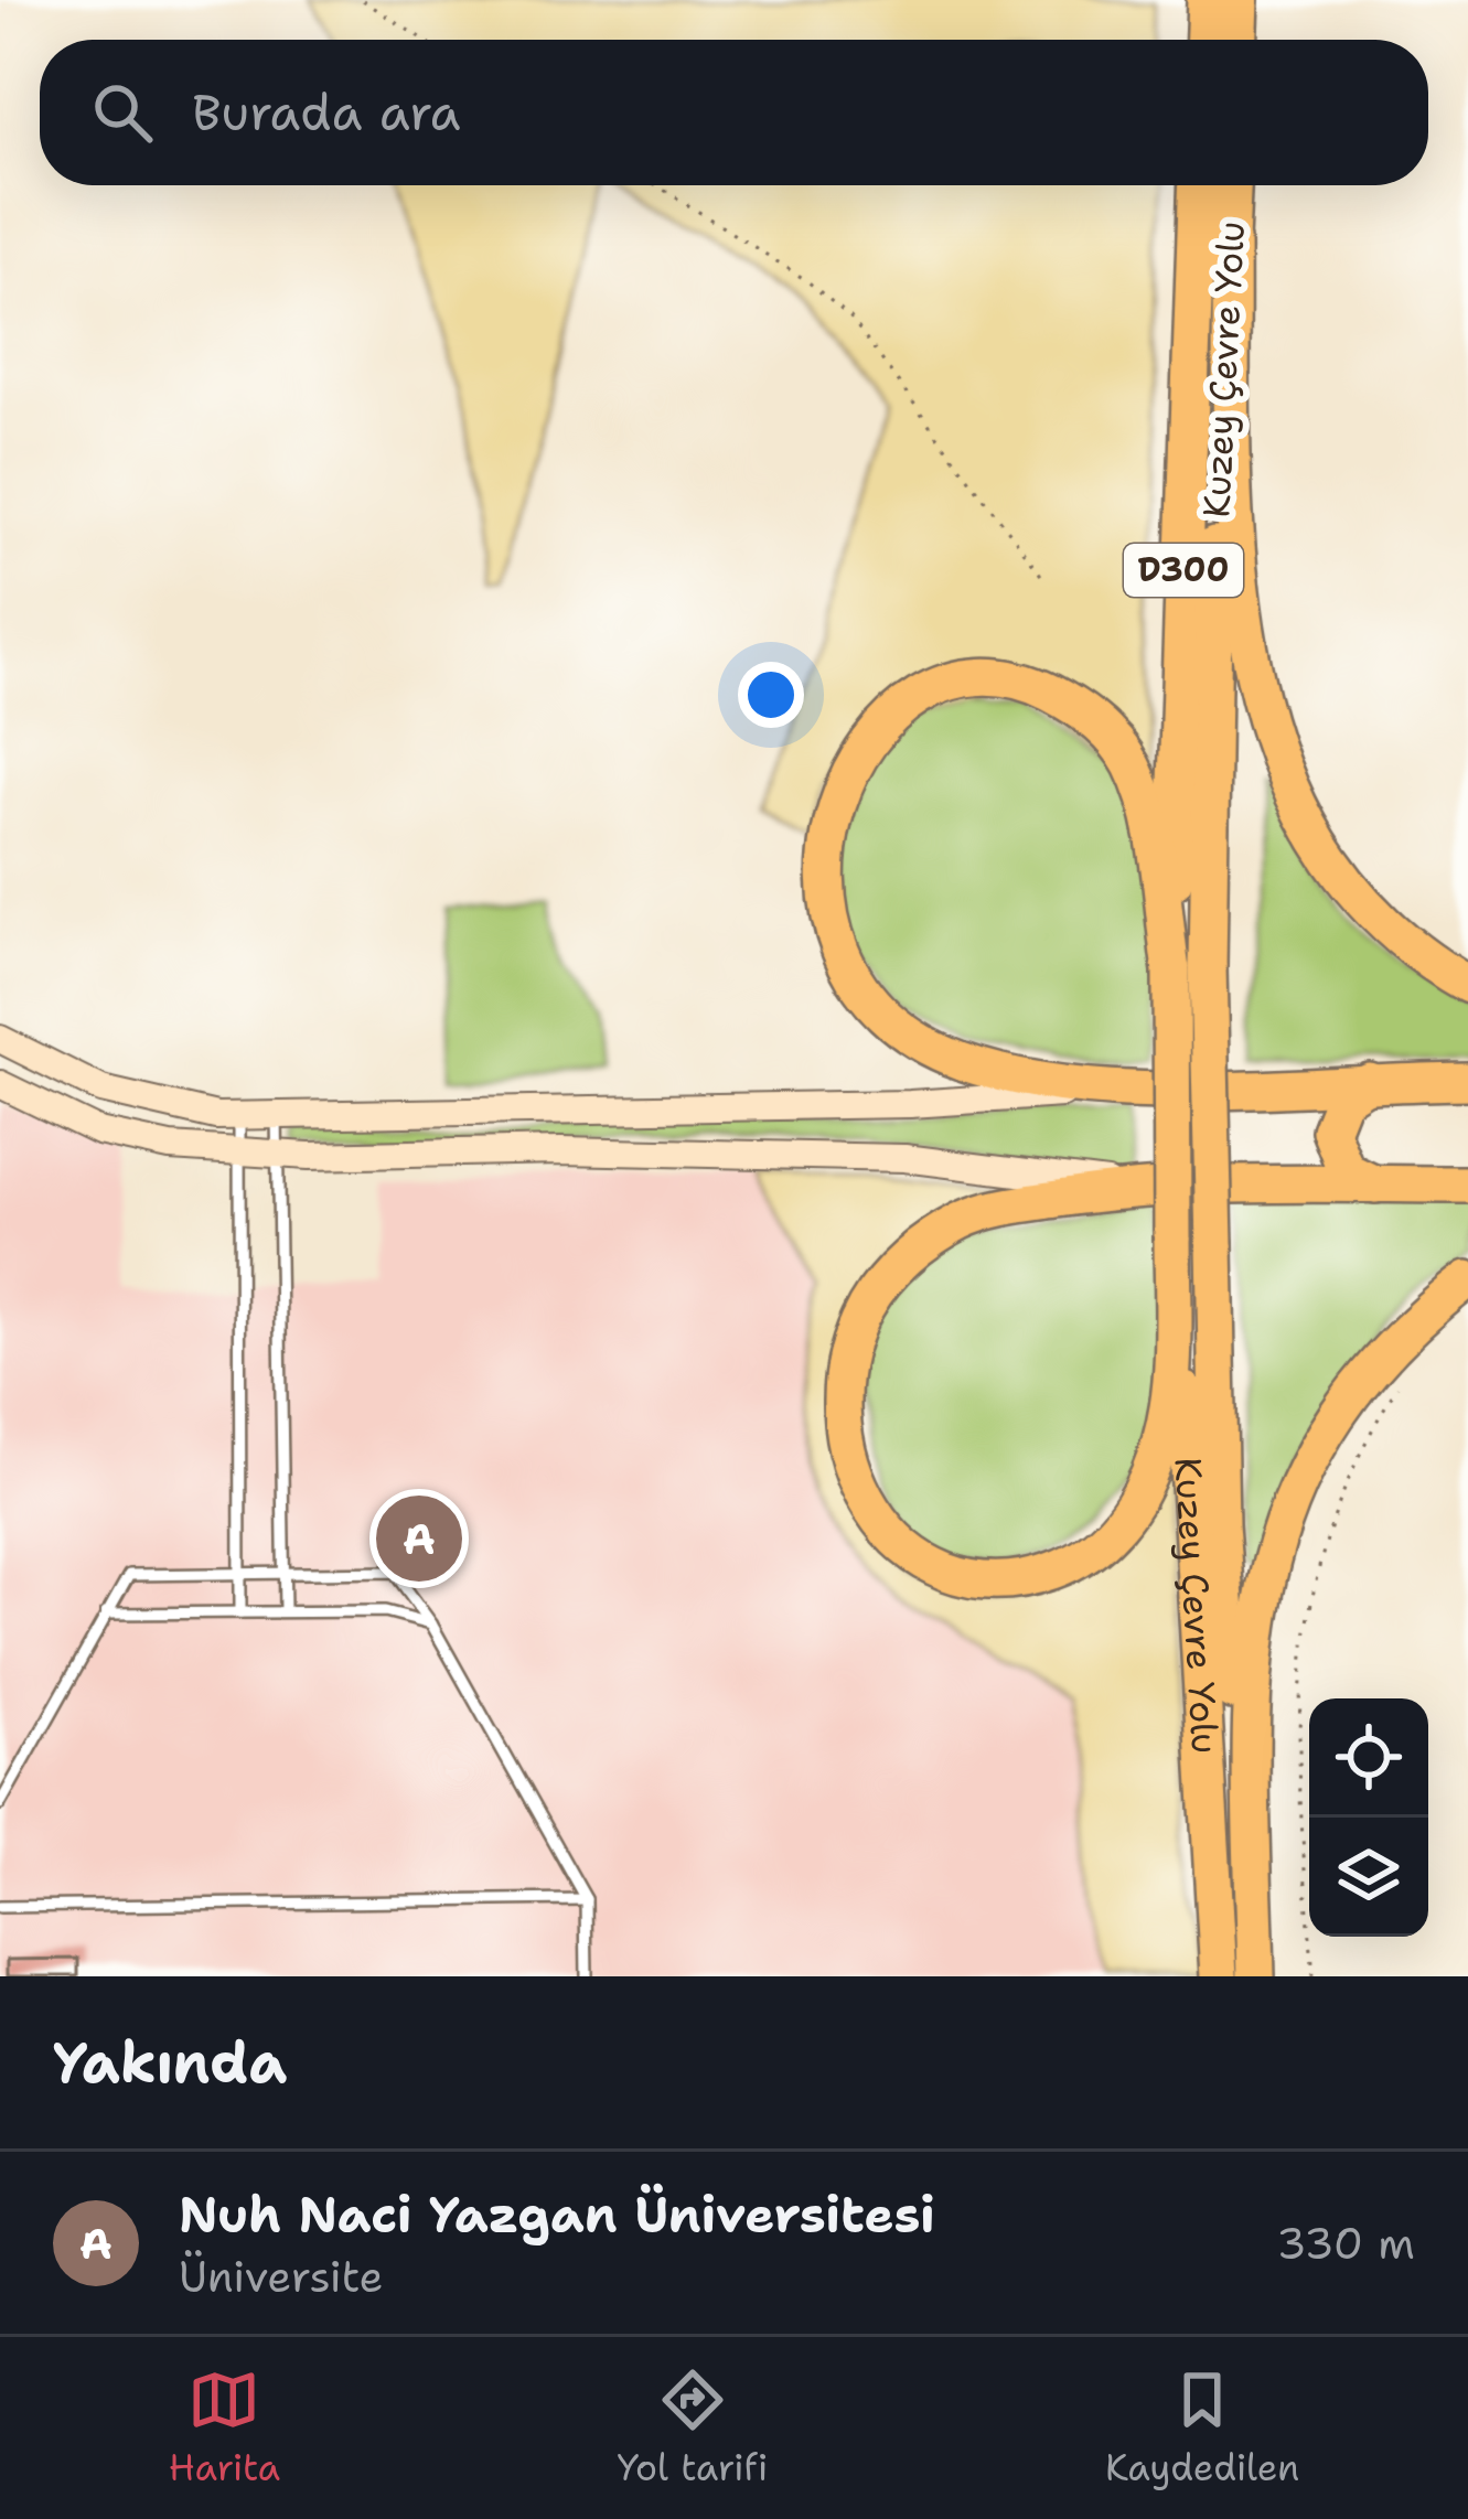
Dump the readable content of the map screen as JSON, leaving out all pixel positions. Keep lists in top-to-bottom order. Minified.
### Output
{"streets":{"highway":["Kuzey Çevre Yolu","D300"]},"crossings":[["Kuzey Çevre Yolu","D300"]],"page":{"search":"Burada ara","pins":"A","heading":"Yakında","list":[{"mark":"A","name":"Nuh Naci Yazgan Üniversitesi","note":"Üniversite","value":"330 m"}],"nav":["Harita","Yol tarifi","Kaydedilen"]}}
